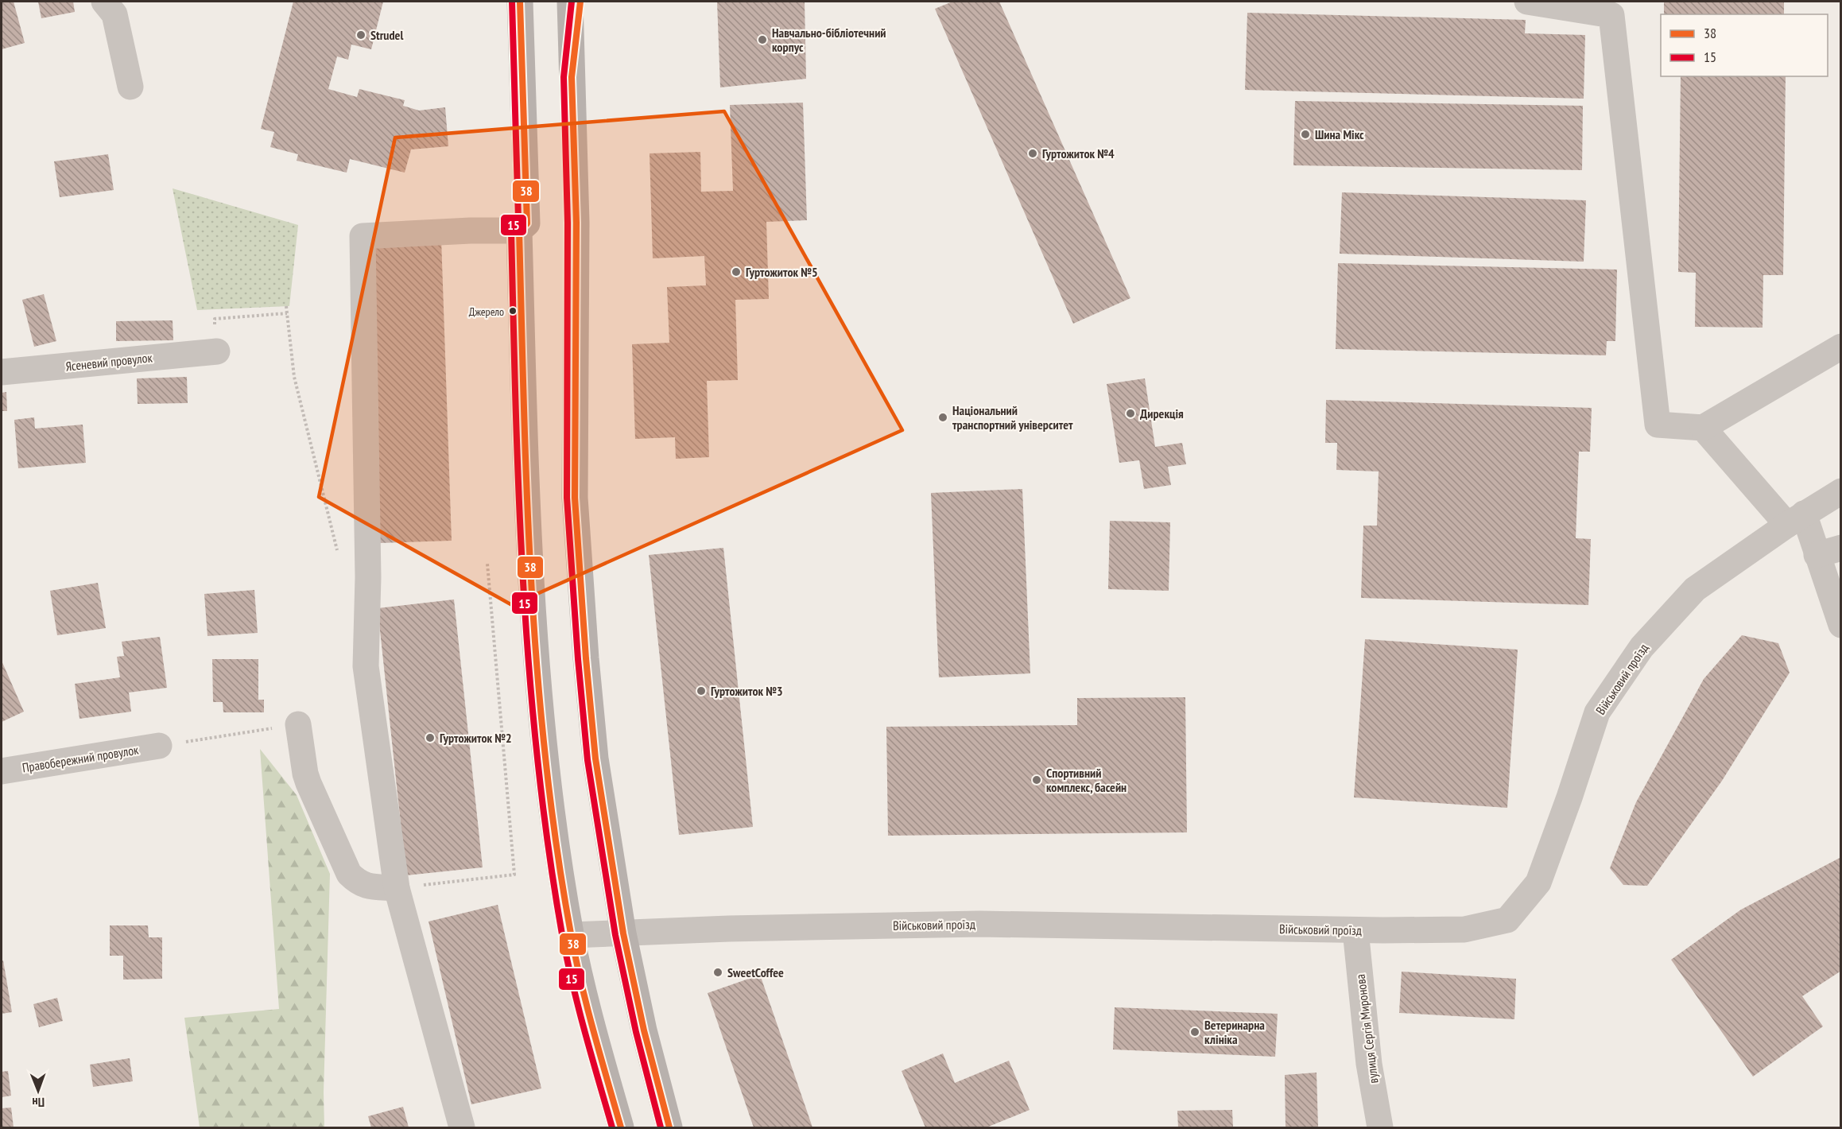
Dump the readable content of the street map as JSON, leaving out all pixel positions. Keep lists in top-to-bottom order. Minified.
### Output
{"streets":{"street":["Ясеневий провулок","Військовий проїзд","Правобережний провулок","вулиця Сергія Миронова"]},"crossings":[["Військовий проїзд","вулиця Сергія Миронова"]],"places":["Strudel","Навчально-бібліотечний корпус","Шина Мікс","Гуртожиток №4","Гуртожиток №5","Джерело","Дирекція","Національний транспортний університет","Гуртожиток №3","Гуртожиток №2","Спортивний комплекс, басейн","SweetCoffee","Ветеринарна клініка"],"lines":["transit line 38","transit line 15"],"legend":["38","15"],"north":"bottom"}
